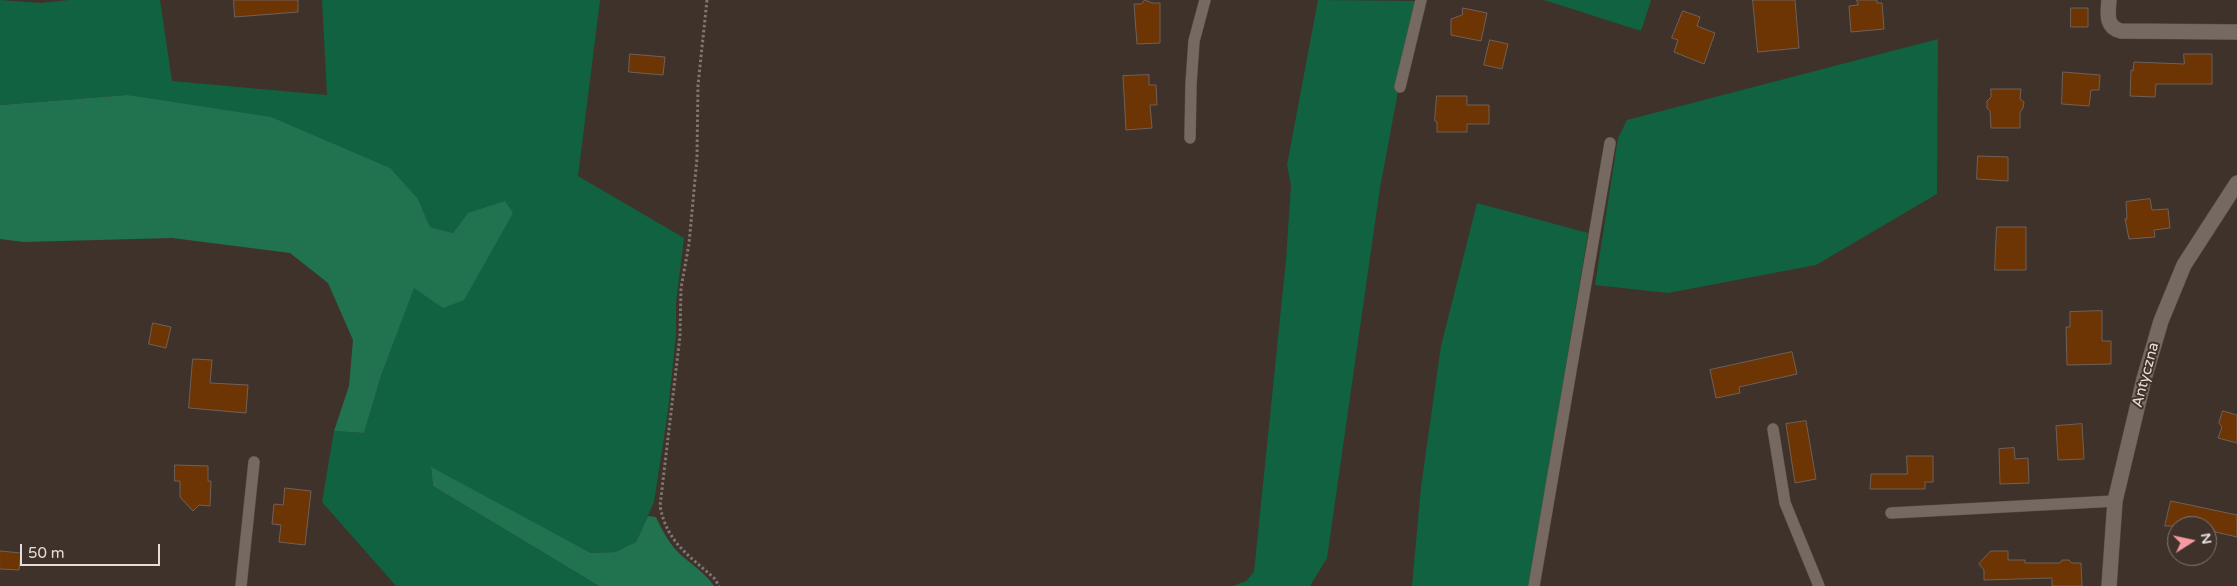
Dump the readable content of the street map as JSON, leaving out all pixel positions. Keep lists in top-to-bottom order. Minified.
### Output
{"streets":{"street":["Antyczna"]},"scale_bar":"50 m","north":"right"}
